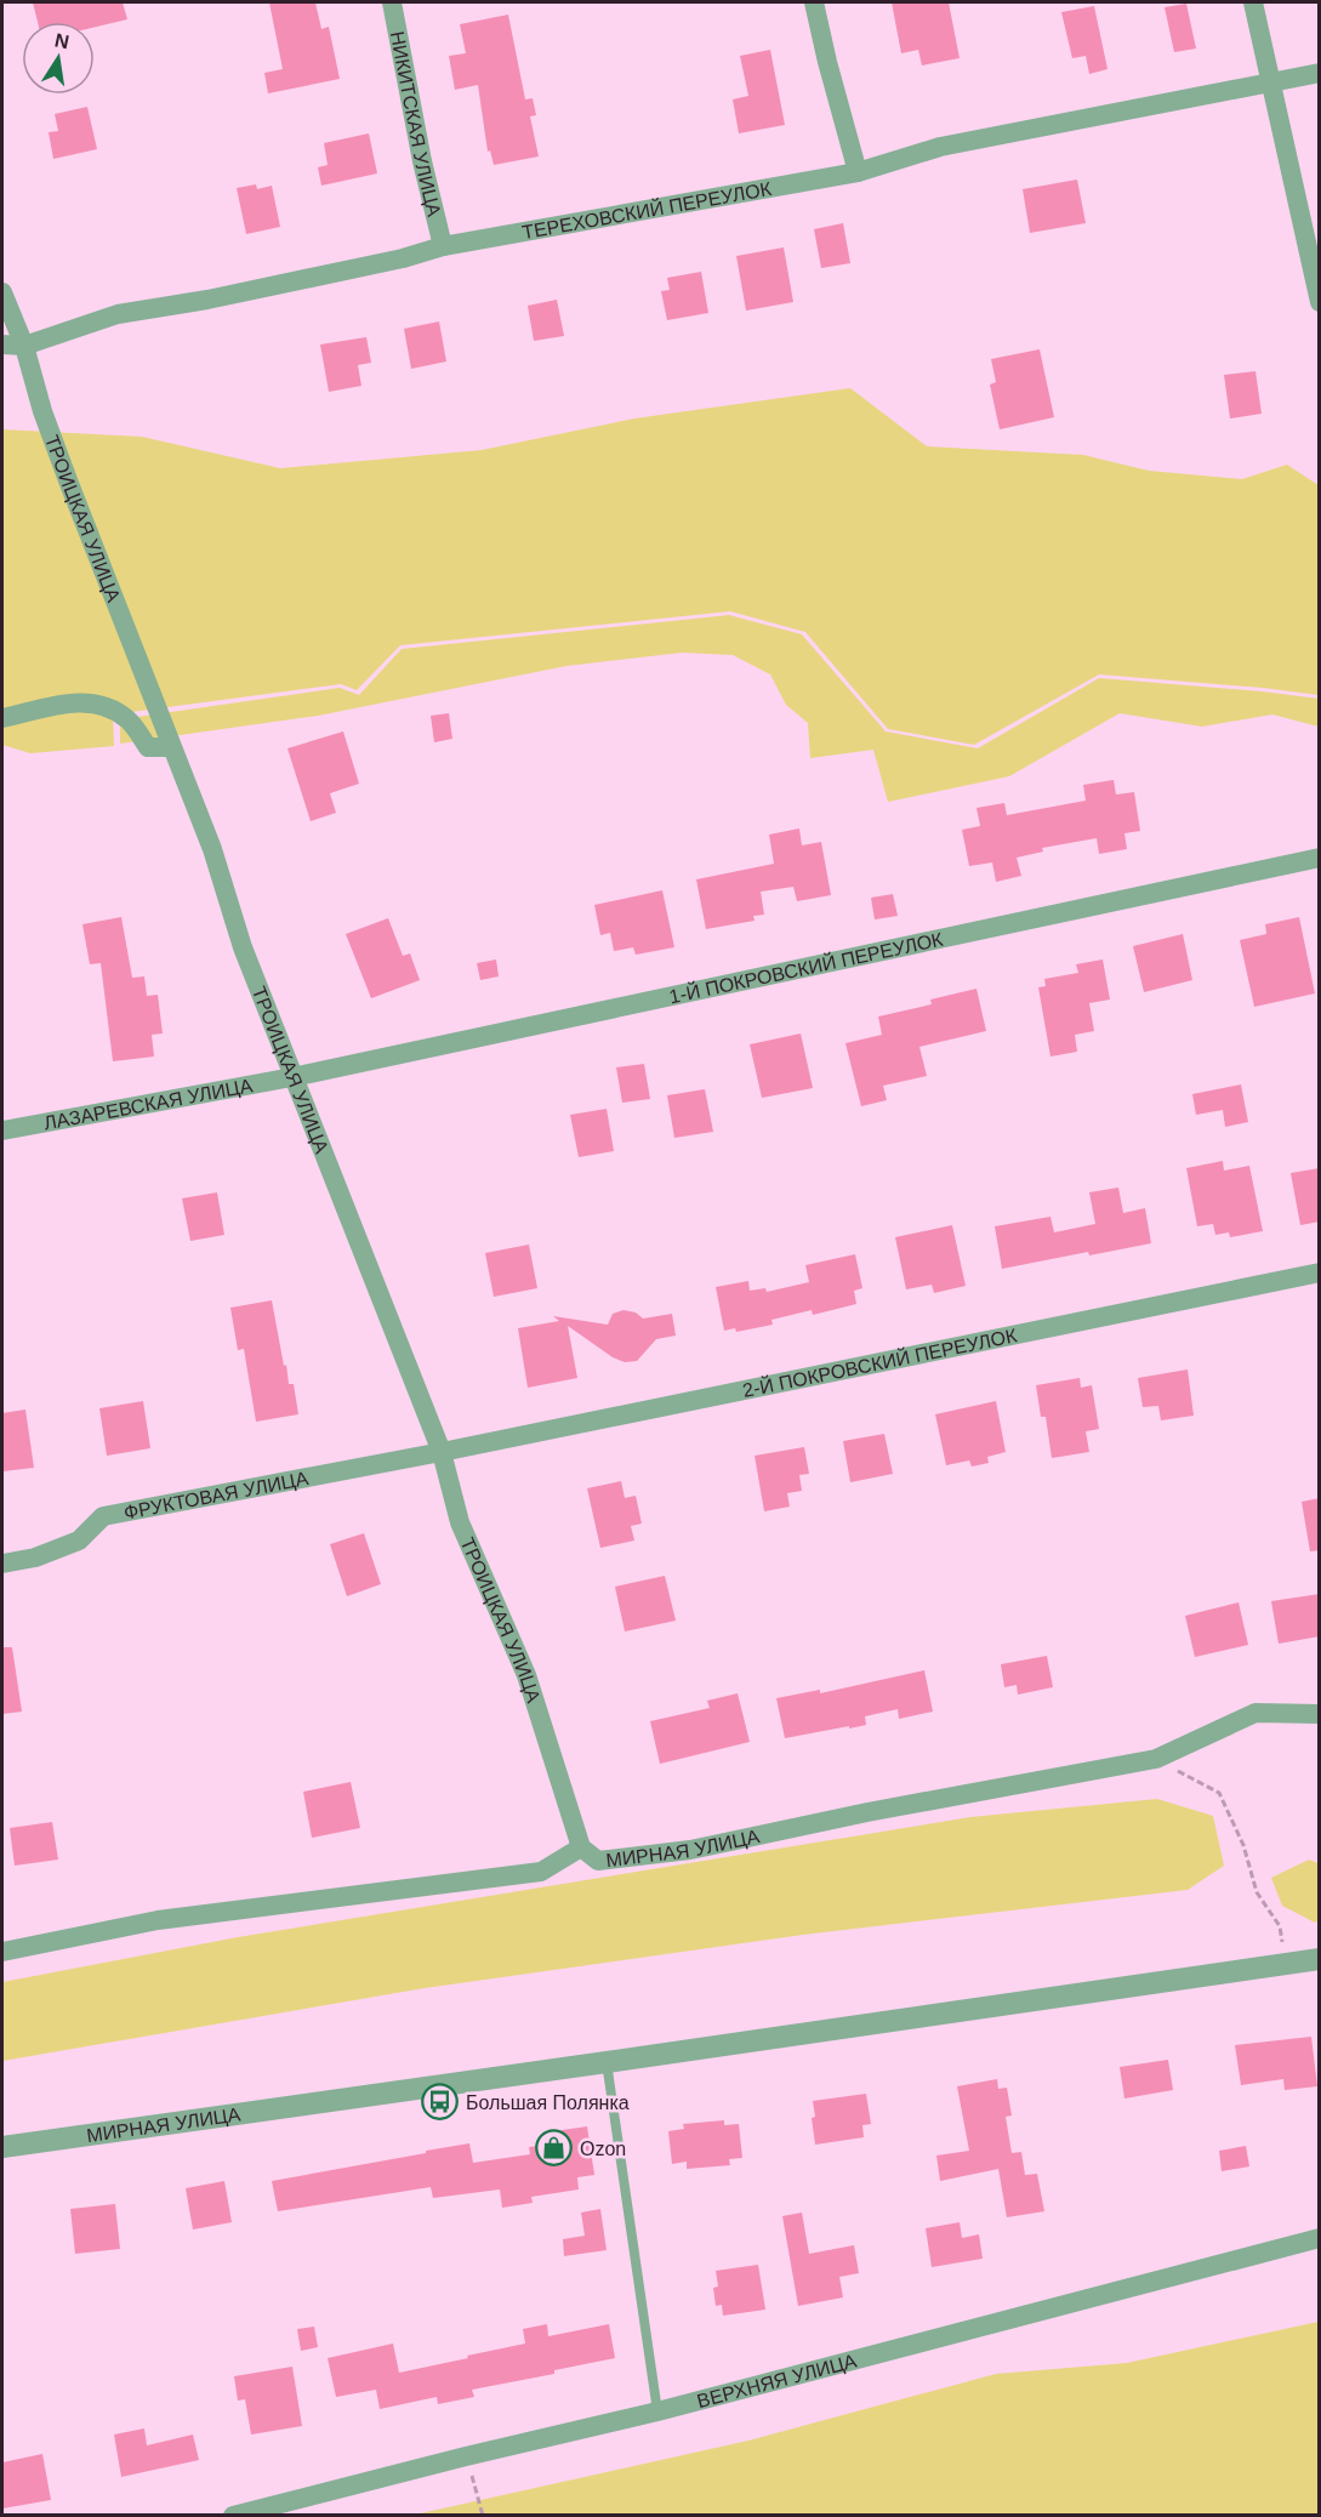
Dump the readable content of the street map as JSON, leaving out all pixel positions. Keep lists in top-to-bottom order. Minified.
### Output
{"streets":{"street":["НИКИТСКАЯ УЛИЦА","ТЕРЕХОВСКИЙ ПЕРЕУЛОК","ТРОИЦКАЯ УЛИЦА","1-Й ПОКРОВСКИЙ ПЕРЕУЛОК","ЛАЗАРЕВСКАЯ УЛИЦА","2-Й ПОКРОВСКИЙ ПЕРЕУЛОК","ФРУКТОВАЯ УЛИЦА","МИРНАЯ УЛИЦА","ВЕРХНЯЯ УЛИЦА"]},"crossings":[["НИКИТСКАЯ УЛИЦА","ТЕРЕХОВСКИЙ ПЕРЕУЛОК"],["ТЕРЕХОВСКИЙ ПЕРЕУЛОК","ТРОИЦКАЯ УЛИЦА"],["ТРОИЦКАЯ УЛИЦА","1-Й ПОКРОВСКИЙ ПЕРЕУЛОК"],["ТРОИЦКАЯ УЛИЦА","ЛАЗАРЕВСКАЯ УЛИЦА"],["ТРОИЦКАЯ УЛИЦА","2-Й ПОКРОВСКИЙ ПЕРЕУЛОК"],["ТРОИЦКАЯ УЛИЦА","ФРУКТОВАЯ УЛИЦА"],["ТРОИЦКАЯ УЛИЦА","МИРНАЯ УЛИЦА"],["1-Й ПОКРОВСКИЙ ПЕРЕУЛОК","ЛАЗАРЕВСКАЯ УЛИЦА"],["2-Й ПОКРОВСКИЙ ПЕРЕУЛОК","ФРУКТОВАЯ УЛИЦА"]],"places":{"bus stop":["Большая Полянка"],"shop":["Ozon"]},"north":"top"}
